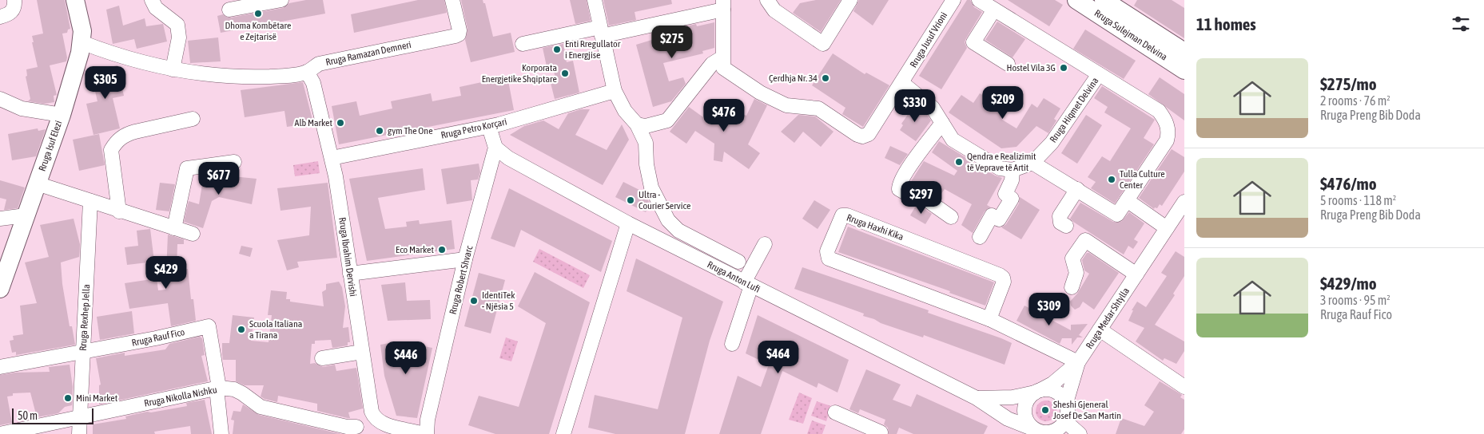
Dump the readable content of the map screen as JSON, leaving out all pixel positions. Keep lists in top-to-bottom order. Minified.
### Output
{"streets":{"main road":["Rruga Sulejman Delvina","Rruga Isuf Elezi"],"street":["Rruga Jusuf Vrioni","Rruga Ramazan Demneri","Rruga Hiqmet Delvina","Rruga Petro Korçari","Rruga Haxhi Kika","Rruga Ibrahim Dervishi","Rruga Anton Lufi","Rruga Robert Shvarc","Rruga Rexhep Jella","Rruga Medar Shtylla","Rruga Rauf Fico","Rruga Nikolla Nishku"]},"crossings":[["Rruga Ramazan Demneri","Rruga Isuf Elezi"],["Rruga Ramazan Demneri","Rruga Ibrahim Dervishi"],["Rruga Petro Korçari","Rruga Ibrahim Dervishi"],["Rruga Haxhi Kika","Rruga Medar Shtylla"],["Rruga Anton Lufi","Rruga Robert Shvarc"],["Rruga Anton Lufi","Rruga Medar Shtylla"],["Rruga Rexhep Jella","Rruga Rauf Fico"],["Rruga Rexhep Jella","Rruga Nikolla Nishku"],["Rruga Rauf Fico","Rruga Nikolla Nishku"]],"places":["Dhoma Kombëtare e Zejtarisë","Enti Rregullator i Energjise","Hostel Vila 3G","Korporata Energjetike Shqiptare","Çerdhja Nr. 34","Alb Market","gym The One","Qendra e Realizimit të Veprave të Artit","Tulla Culture Center","Ultra - Courier Service","Eco Market","IdentiTek - Njësia 5","Scuola Italiana a Tirana","Mini Market","Sheshi Gjeneral Josef De San Martin"],"scale_bar":"50 m","page":{"heading":"11 homes","price":["$275","$305","$209","$330","$476","$677","$297","$429","$309","$464","$446"],"list":[{"name":"$275/mo","note":"2 rooms · 76 m² · Rruga Preng Bib Doda"},{"name":"$476/mo","note":"5 rooms · 118 m² · Rruga Preng Bib Doda"},{"name":"$429/mo","note":"3 rooms · 95 m² · Rruga Rauf Fico"}],"scale":"50 m"}}
